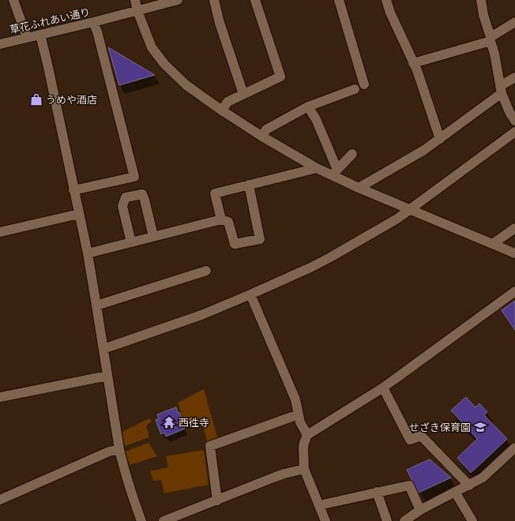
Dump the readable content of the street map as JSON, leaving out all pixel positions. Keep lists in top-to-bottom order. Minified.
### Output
{"streets":{"street":["草花ふれあい通り"]},"places":{"shop":["うめや酒店"],"temple":["西徃寺"],"school or university":["せざき保育園"]}}
